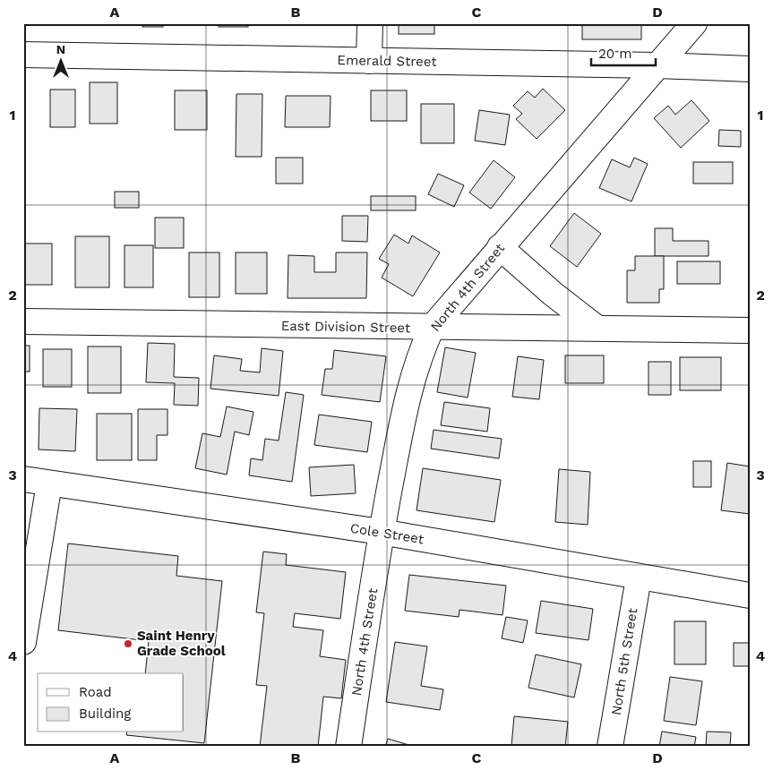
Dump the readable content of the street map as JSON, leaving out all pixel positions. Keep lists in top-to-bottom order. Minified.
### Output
{"streets":{"street":["Emerald Street","North 4th Street","East Division Street","Cole Street","North 5th Street"]},"crossings":[["Emerald Street","North 4th Street"],["North 4th Street","East Division Street"],["North 4th Street","Cole Street"],["Cole Street","North 5th Street"]],"places":["Saint Henry Grade School"],"legend":["Road","Building"],"scale_bar":"20 m","north":"top","grid":{"columns":["A","B","C","D"],"rows":["1","2","3","4"]}}
